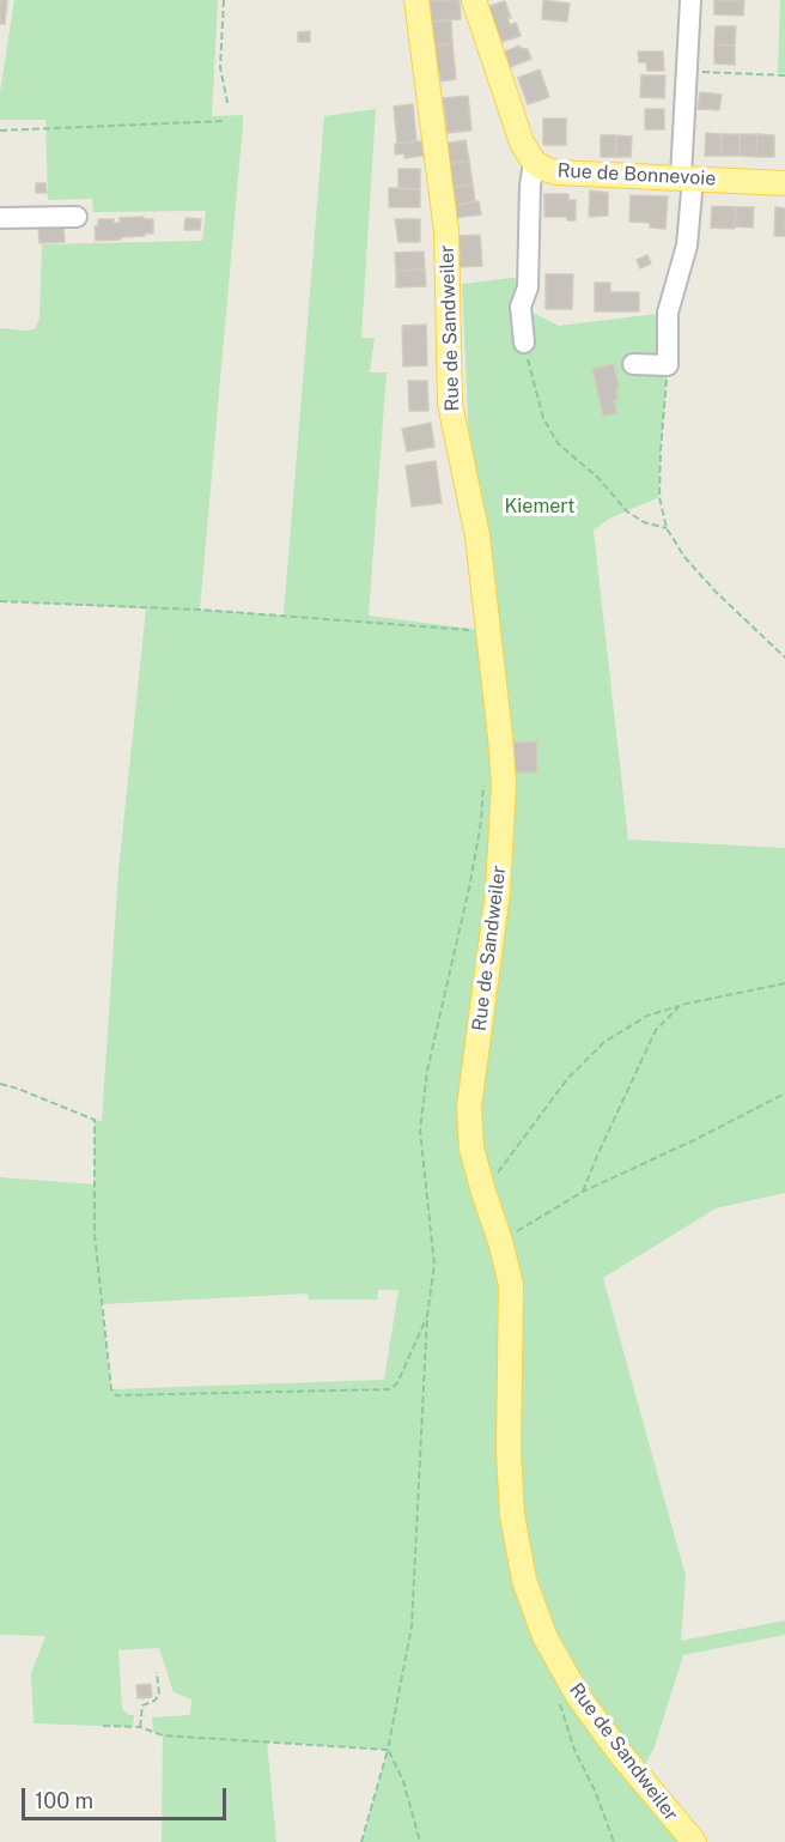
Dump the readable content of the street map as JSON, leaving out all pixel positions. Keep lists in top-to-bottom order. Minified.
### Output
{"streets":{"main road":["Rue de Bonnevoie","Rue de Sandweiler"]},"parks":["Kiemert"],"scale_bar":"100 m"}
